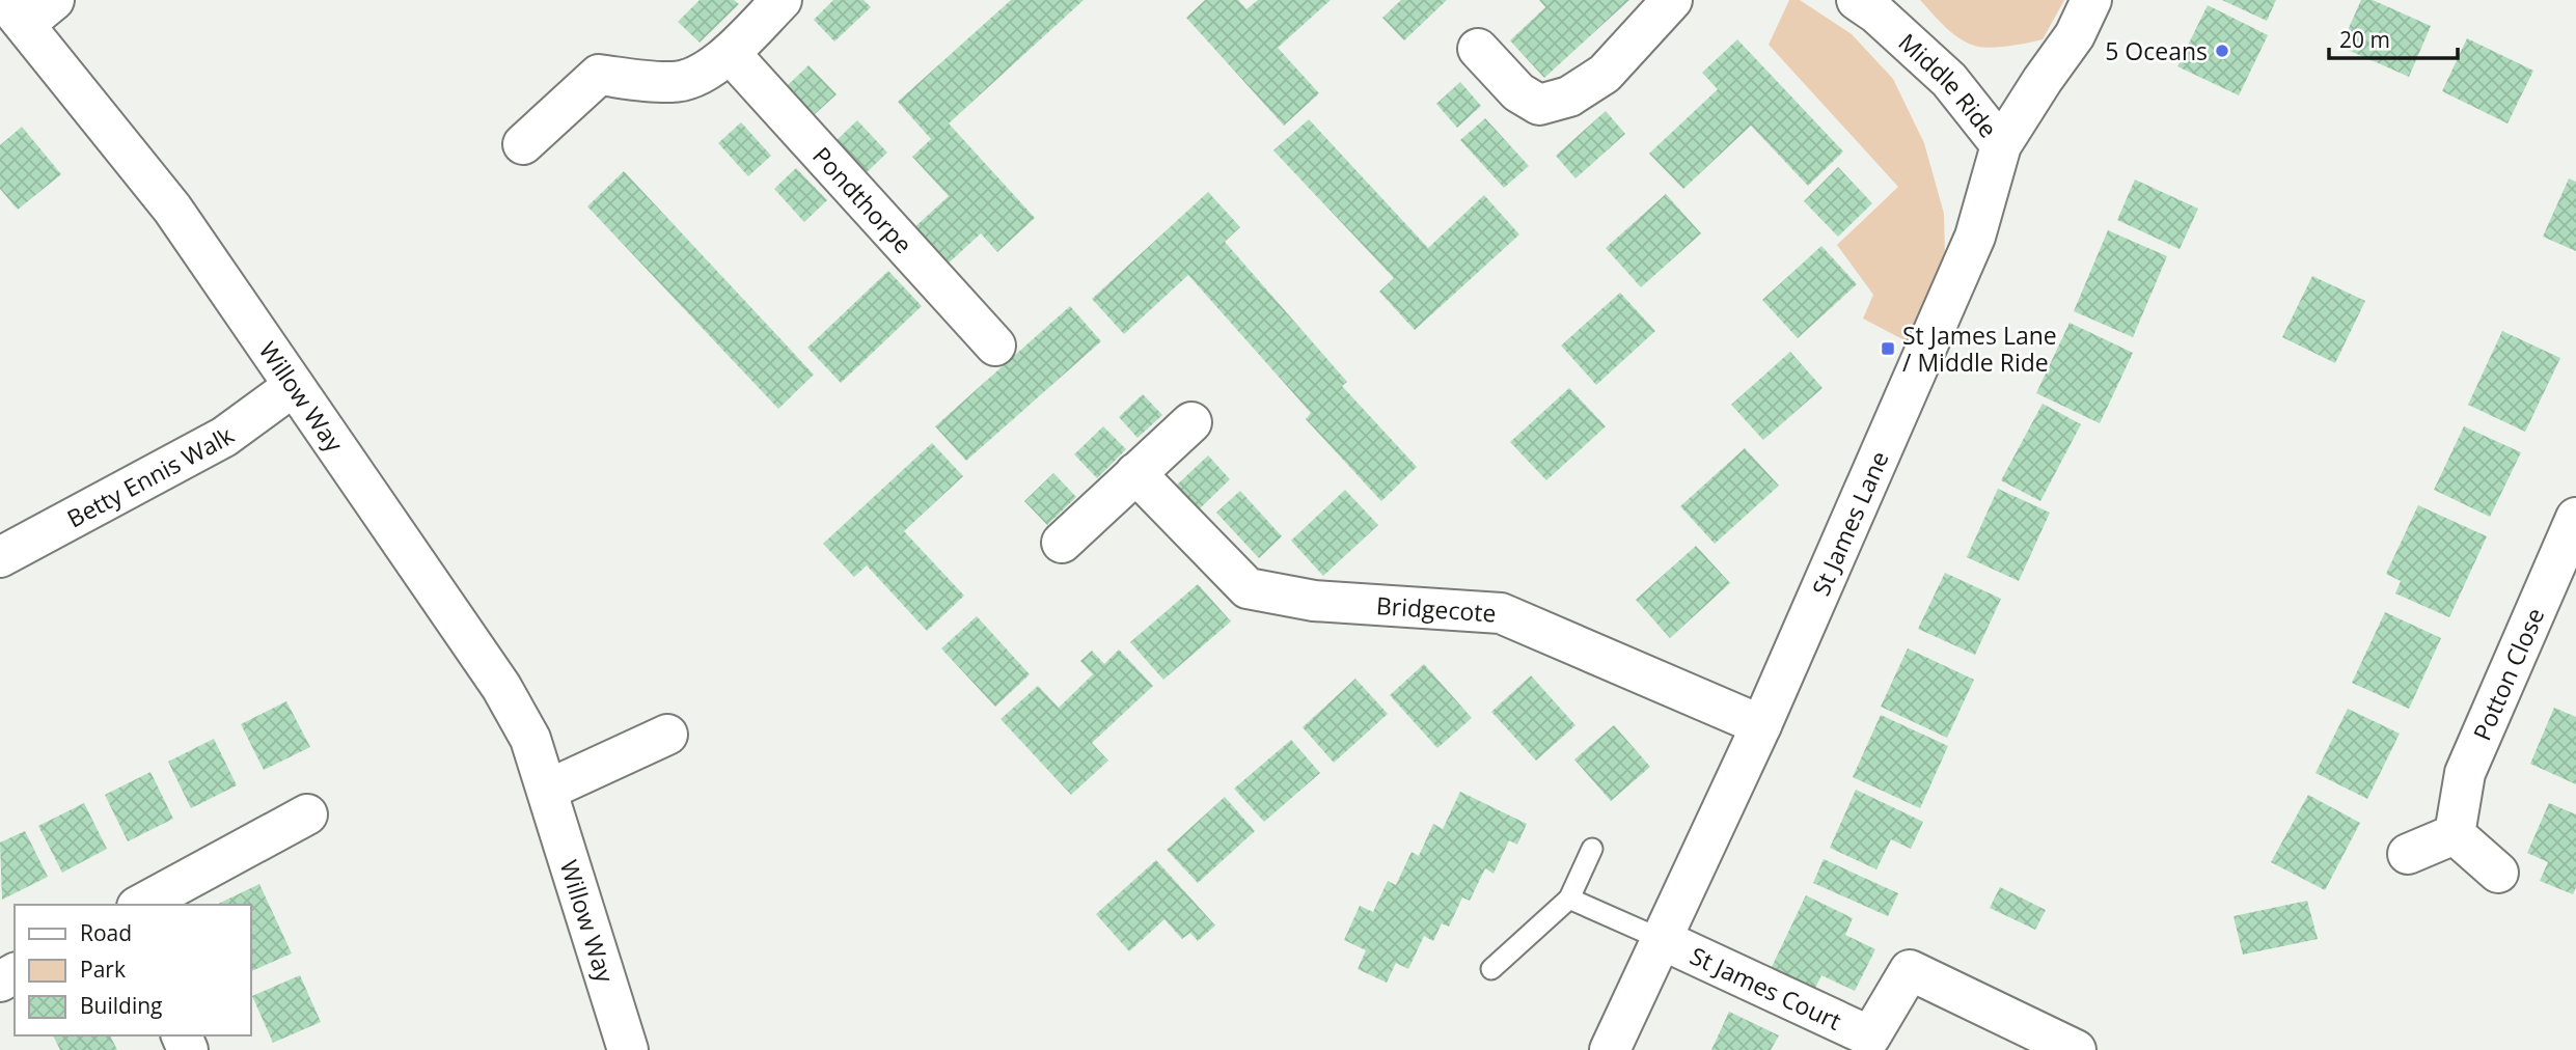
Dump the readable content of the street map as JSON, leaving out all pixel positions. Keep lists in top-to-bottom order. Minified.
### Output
{"streets":{"street":["Middle Ride","Pondthorpe","Willow Way","Betty Ennis Walk","St James Lane","Bridgecote","Potton Close","St James Court"]},"crossings":[["Middle Ride","St James Lane"],["Willow Way","Betty Ennis Walk"],["St James Lane","Bridgecote"],["St James Lane","St James Court"]],"places":{"other":["5 Oceans"],"transit":["St James Lane / Middle Ride"]},"legend":["Road","Park","Building"],"scale_bar":"20 m"}
